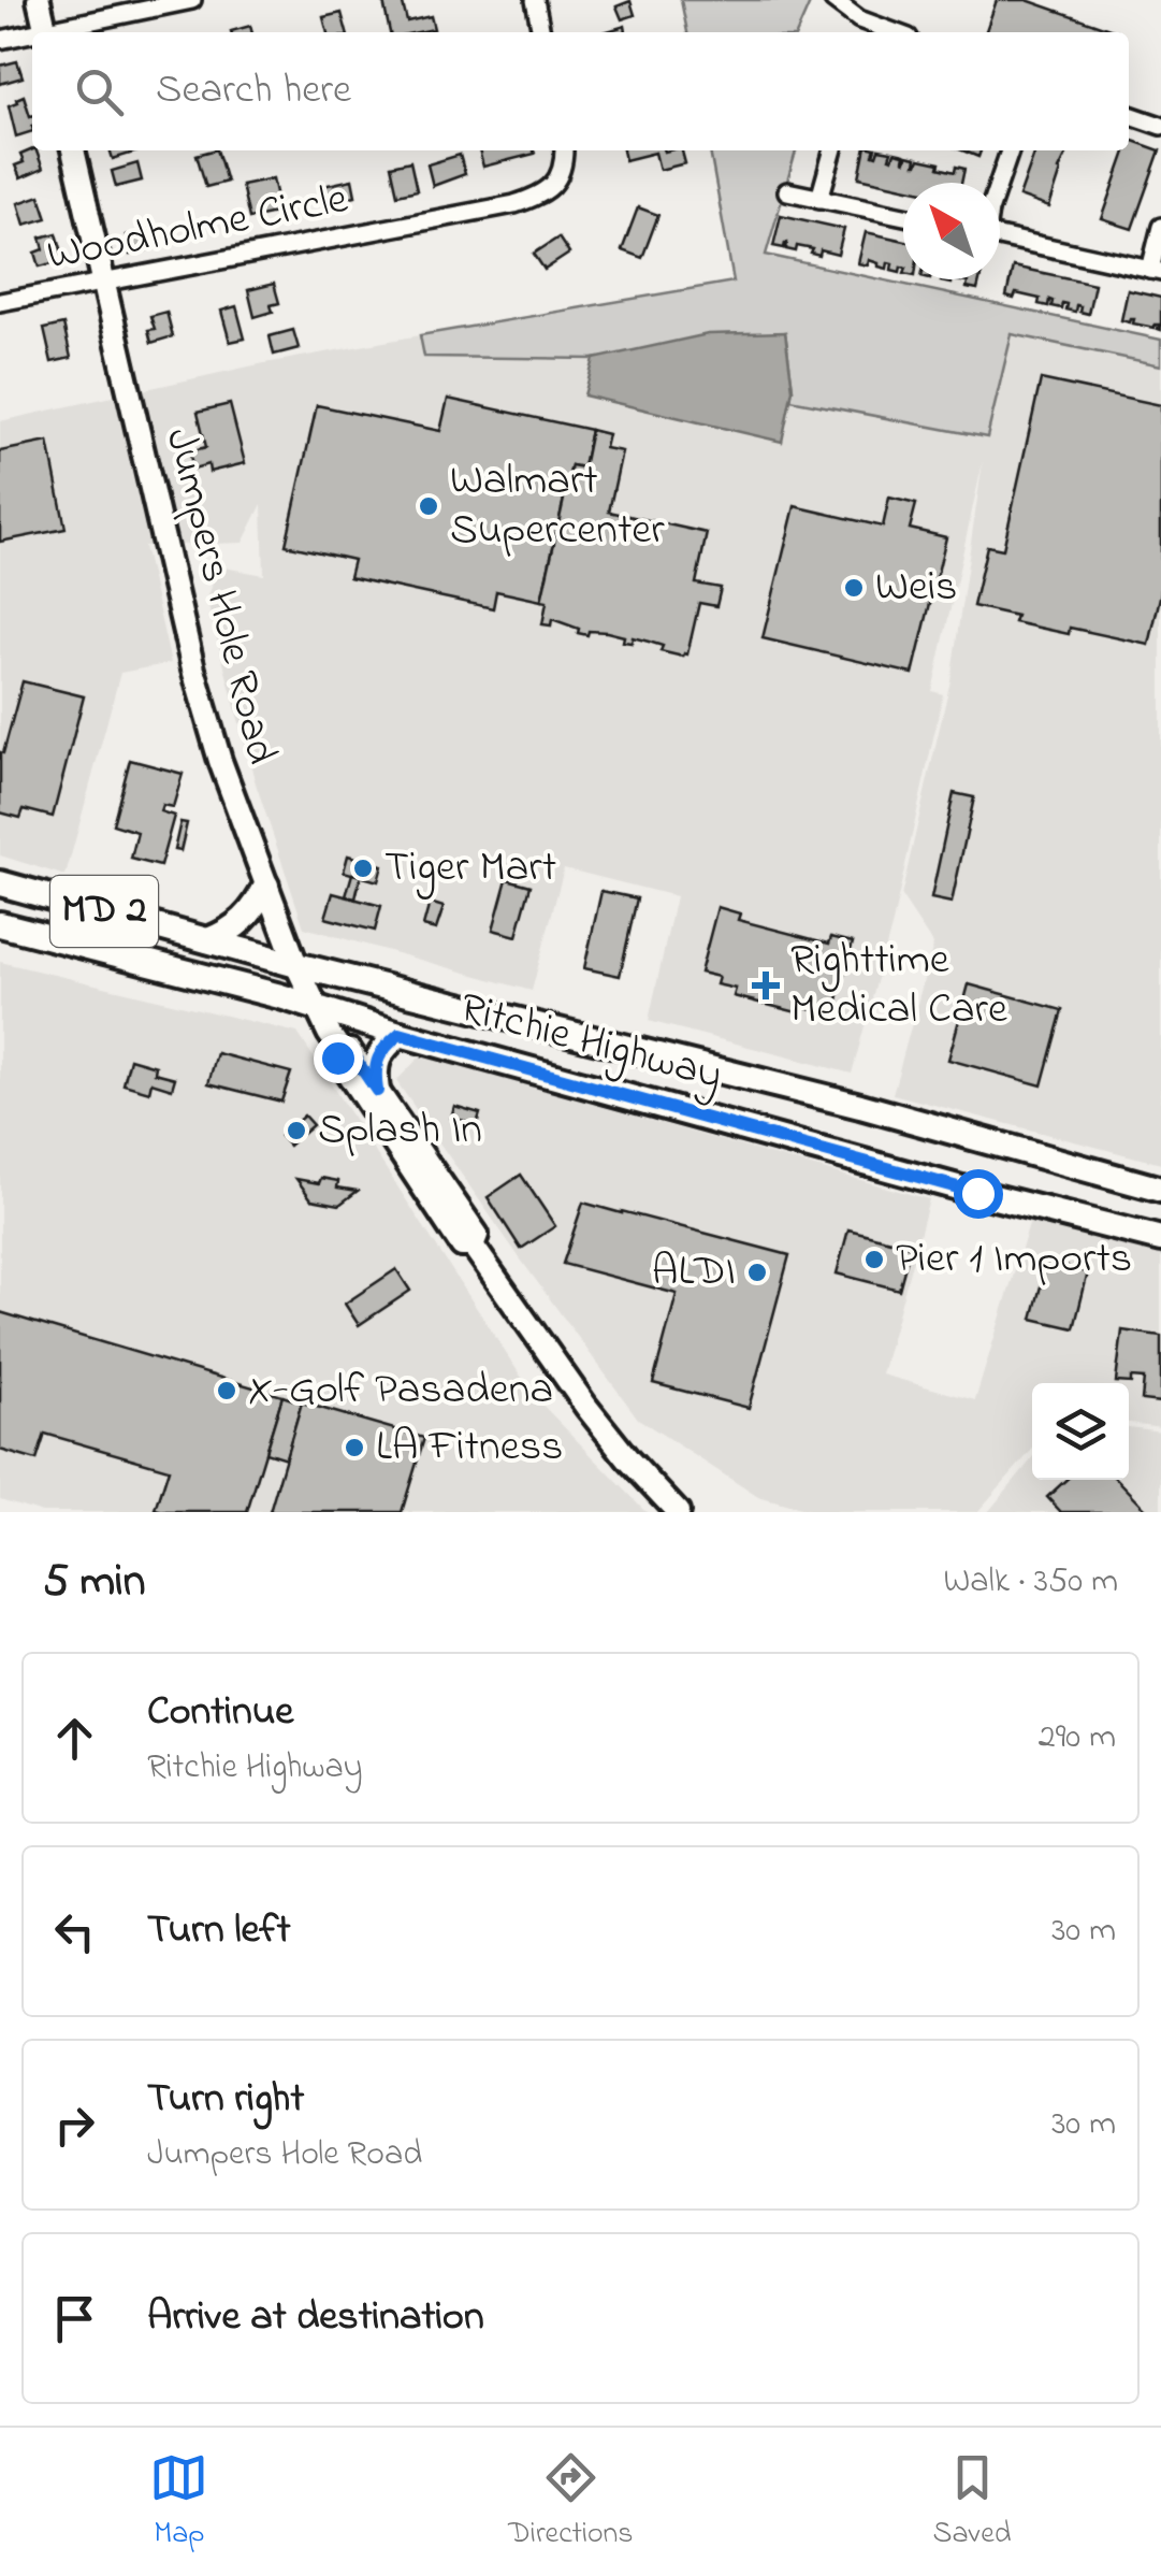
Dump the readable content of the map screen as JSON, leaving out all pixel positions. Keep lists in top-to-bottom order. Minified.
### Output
{"streets":{"main road":["Jumpers Hole Road","MD 2","Ritchie Highway"],"street":["Woodholme Circle"]},"crossings":[["Woodholme Circle","Jumpers Hole Road"],["Jumpers Hole Road","Ritchie Highway"]],"places":{"other":["Walmart Supercenter","Weis","Tiger Mart","Splash In","Pier 1 Imports","ALDI","X-Golf Pasadena","LA Fitness"],"health":["Righttime Medical Care"]},"north":"top left","page":{"search":"Search here","heading":["5 min","Walk · 350 m"],"list":[["Continue","Ritchie Highway","290 m"],["Turn left","30 m"],["Turn right","Jumpers Hole Road","30 m"],"Arrive at destination"],"nav":["Map","Directions","Saved"]}}
